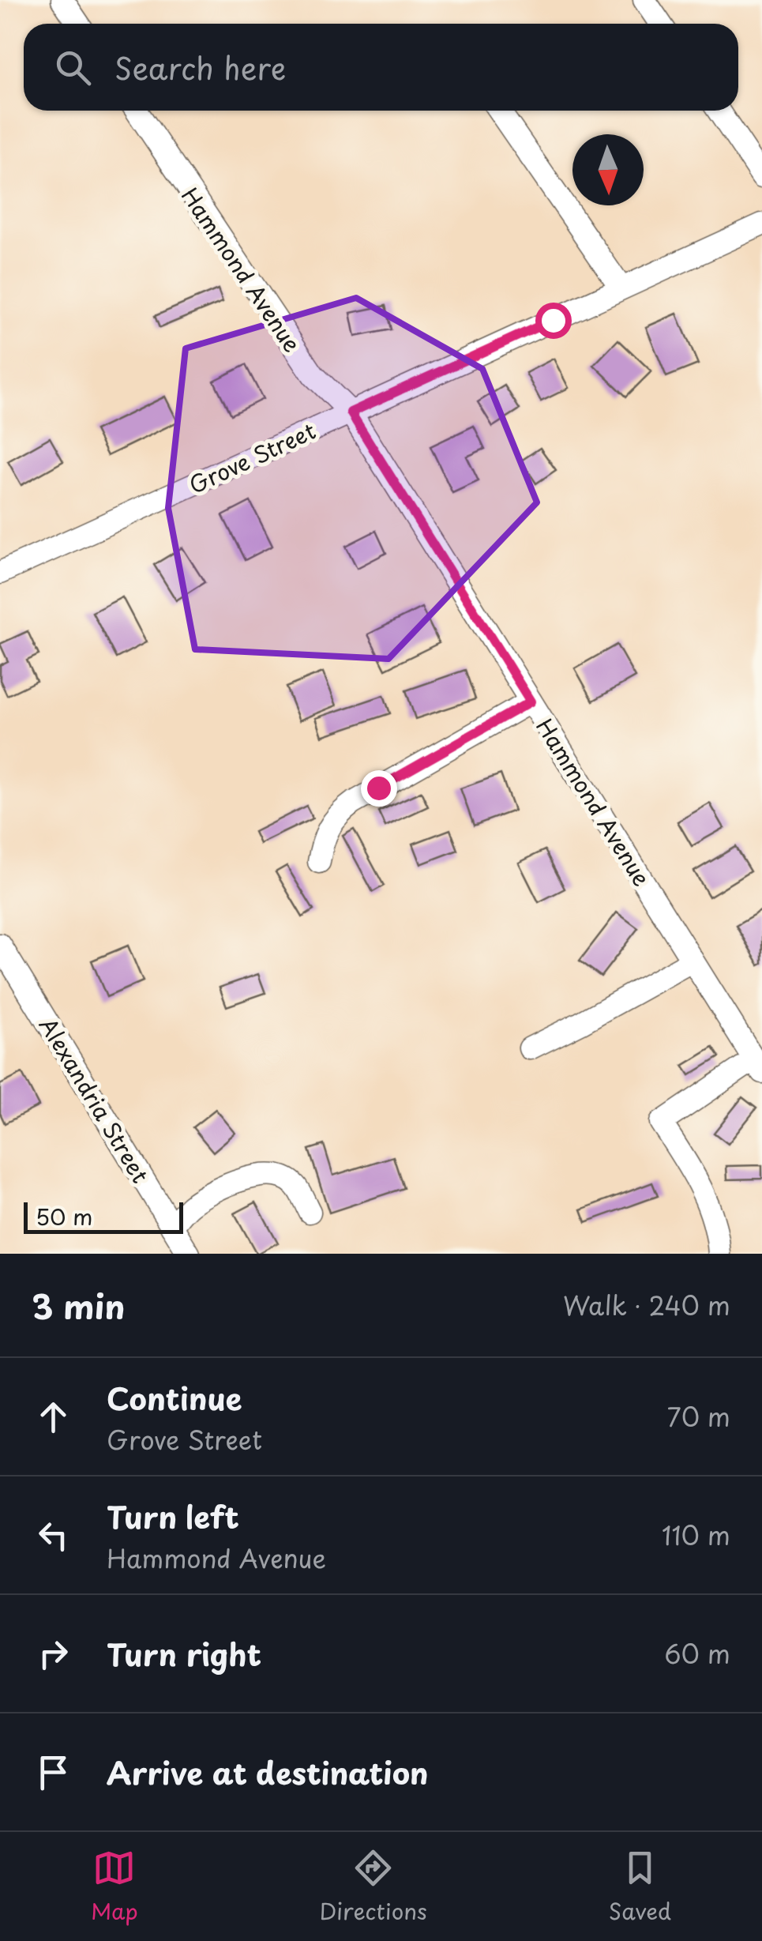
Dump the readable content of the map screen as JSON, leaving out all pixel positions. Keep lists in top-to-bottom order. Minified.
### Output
{"streets":{"street":["Hammond Avenue","Grove Street","Alexandria Street"]},"crossings":[["Hammond Avenue","Grove Street"]],"scale_bar":"50 m","north":"bottom","page":{"search":"Search here","scale":"50 m","heading":["3 min","Walk · 240 m"],"list":[["Continue","Grove Street","70 m"],["Turn left","Hammond Avenue","110 m"],["Turn right","60 m"],"Arrive at destination"],"nav":["Map","Directions","Saved"]}}
